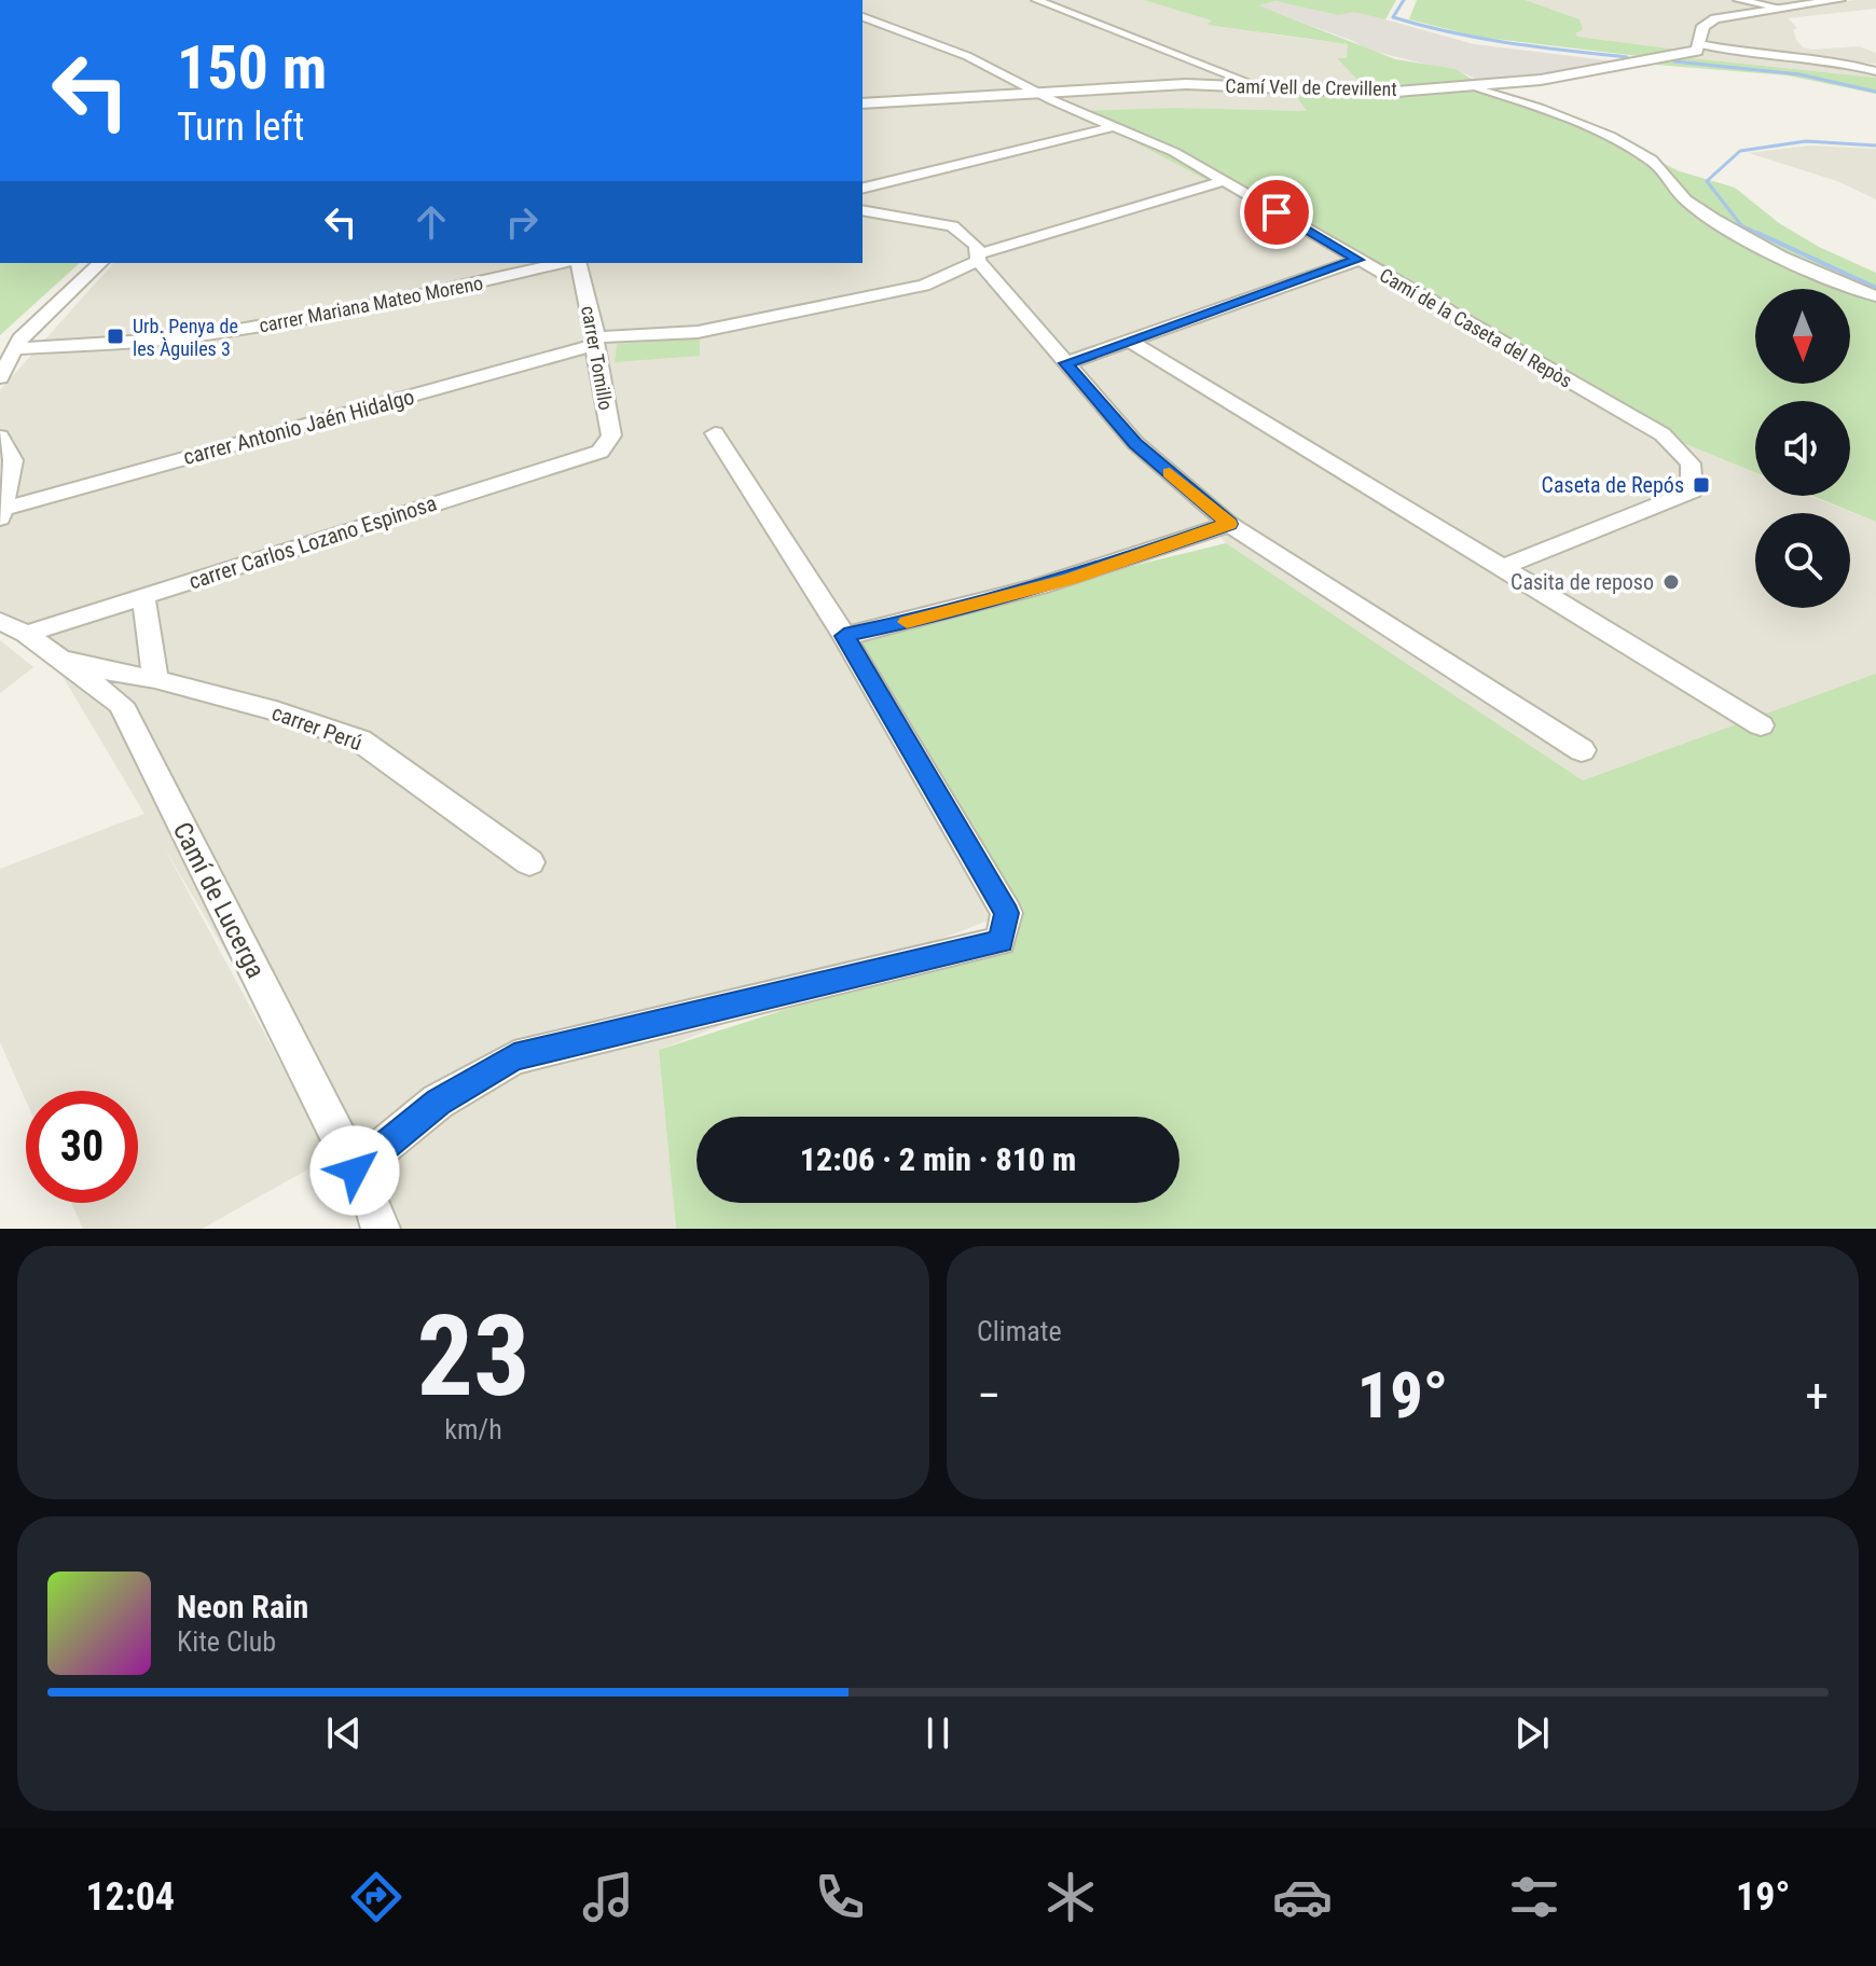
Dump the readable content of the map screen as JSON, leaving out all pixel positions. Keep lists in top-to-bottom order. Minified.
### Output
{"streets":{"street":["Camí Vell de Crevillent","carrer Mariana Mateo Moreno","Camí de la Caseta del Repòs","carrer Tomillo","carrer Antonio Jaén Hidalgo","carrer Carlos Lozano Espinosa","carrer Perú","Camí de Lucerga"]},"crossings":[["Camí Vell de Crevillent","Camí de la Caseta del Repòs"],["Camí de la Caseta del Repòs","carrer Antonio Jaén Hidalgo"],["carrer Tomillo","carrer Antonio Jaén Hidalgo"],["carrer Tomillo","carrer Carlos Lozano Espinosa"],["carrer Carlos Lozano Espinosa","Camí de Lucerga"],["carrer Perú","Camí de Lucerga"]],"places":{"transit":["Urb. Penya de les Àguiles 3","Caseta de Repós"],"other":["Casita de reposo"]},"north":"bottom","page":{"turn":["150 m","Turn left"],"limit":"30","trip":"12:06 · 2 min · 810 m","tile":[["23","km/h"],"Climate"],"heat":["−","19°","+"],"song":["Neon Rain","Kite Club"],"tabs":["12:04","19°"]}}
